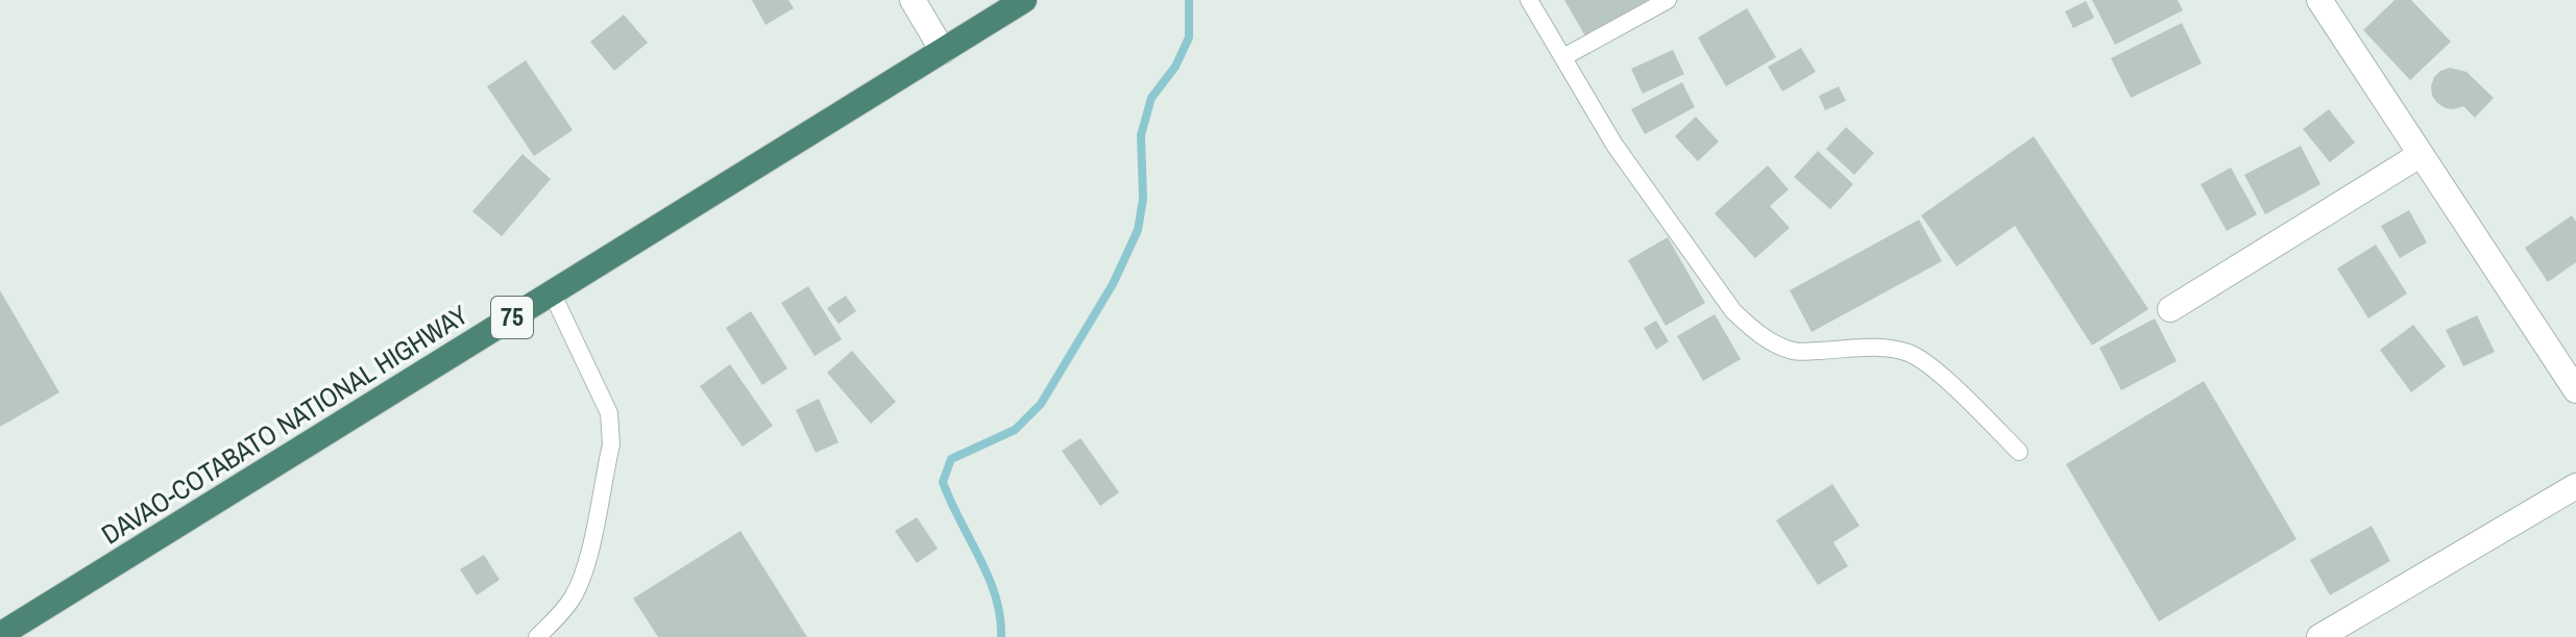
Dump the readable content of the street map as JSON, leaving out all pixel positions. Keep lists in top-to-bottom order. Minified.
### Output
{"streets":{"highway":["75","DAVAO-COTABATO NATIONAL HIGHWAY"]}}
